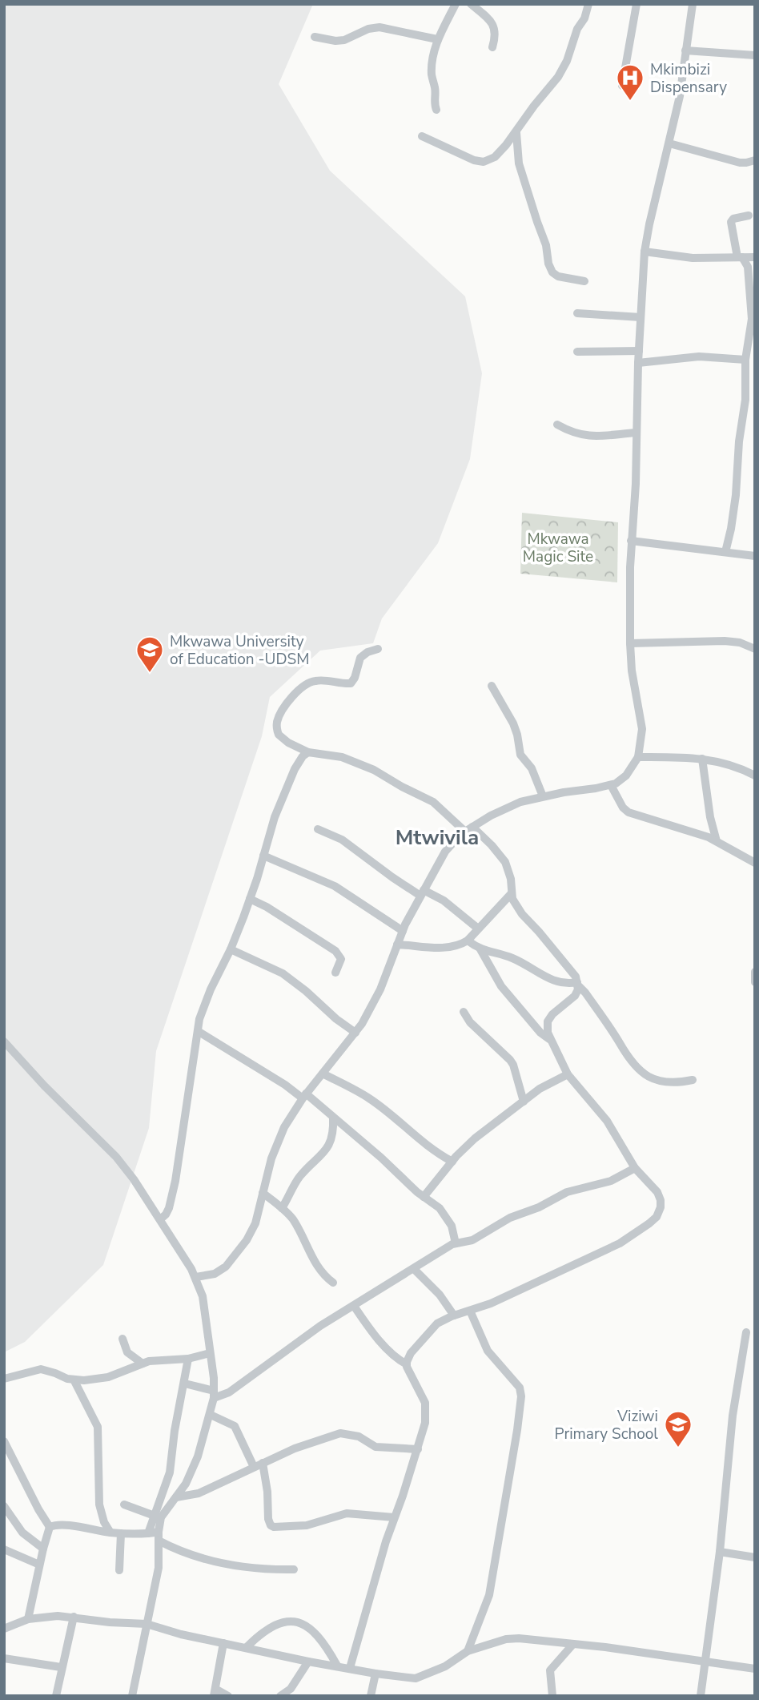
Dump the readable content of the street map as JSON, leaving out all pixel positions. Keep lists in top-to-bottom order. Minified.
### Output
{"districts":["Mtwivila"],"parks":["Mkwawa Magic Site"],"places":{"hospital":["Mkimbizi Dispensary"],"school or university":["Mkwawa University of Education -UDSM","Viziwi Primary School"]}}
